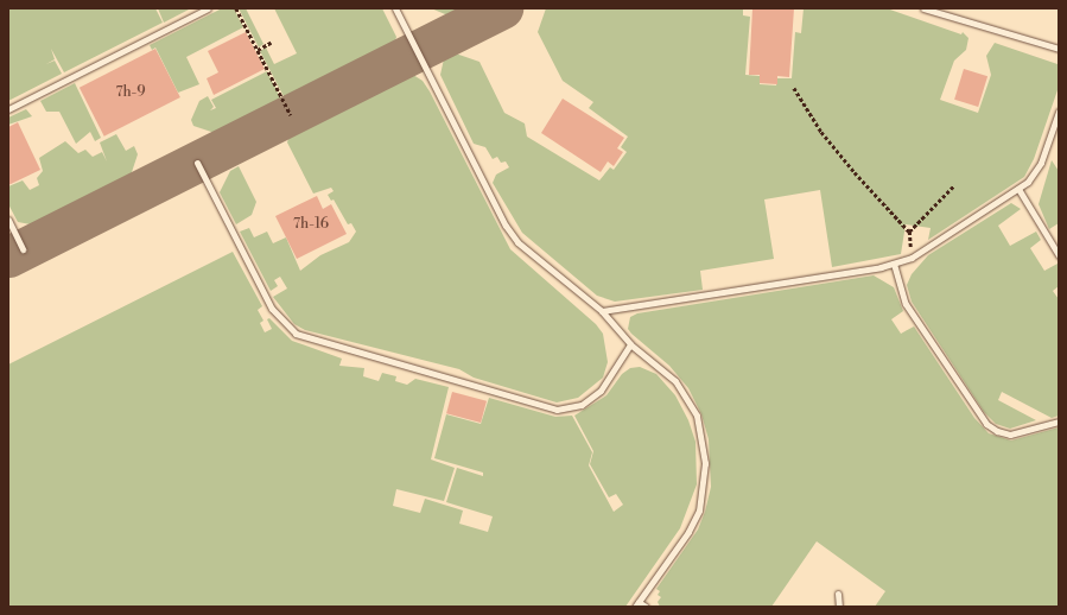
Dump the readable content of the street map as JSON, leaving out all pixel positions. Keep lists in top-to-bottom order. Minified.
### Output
{"house_numbers":["7h-9","7h-16"]}
